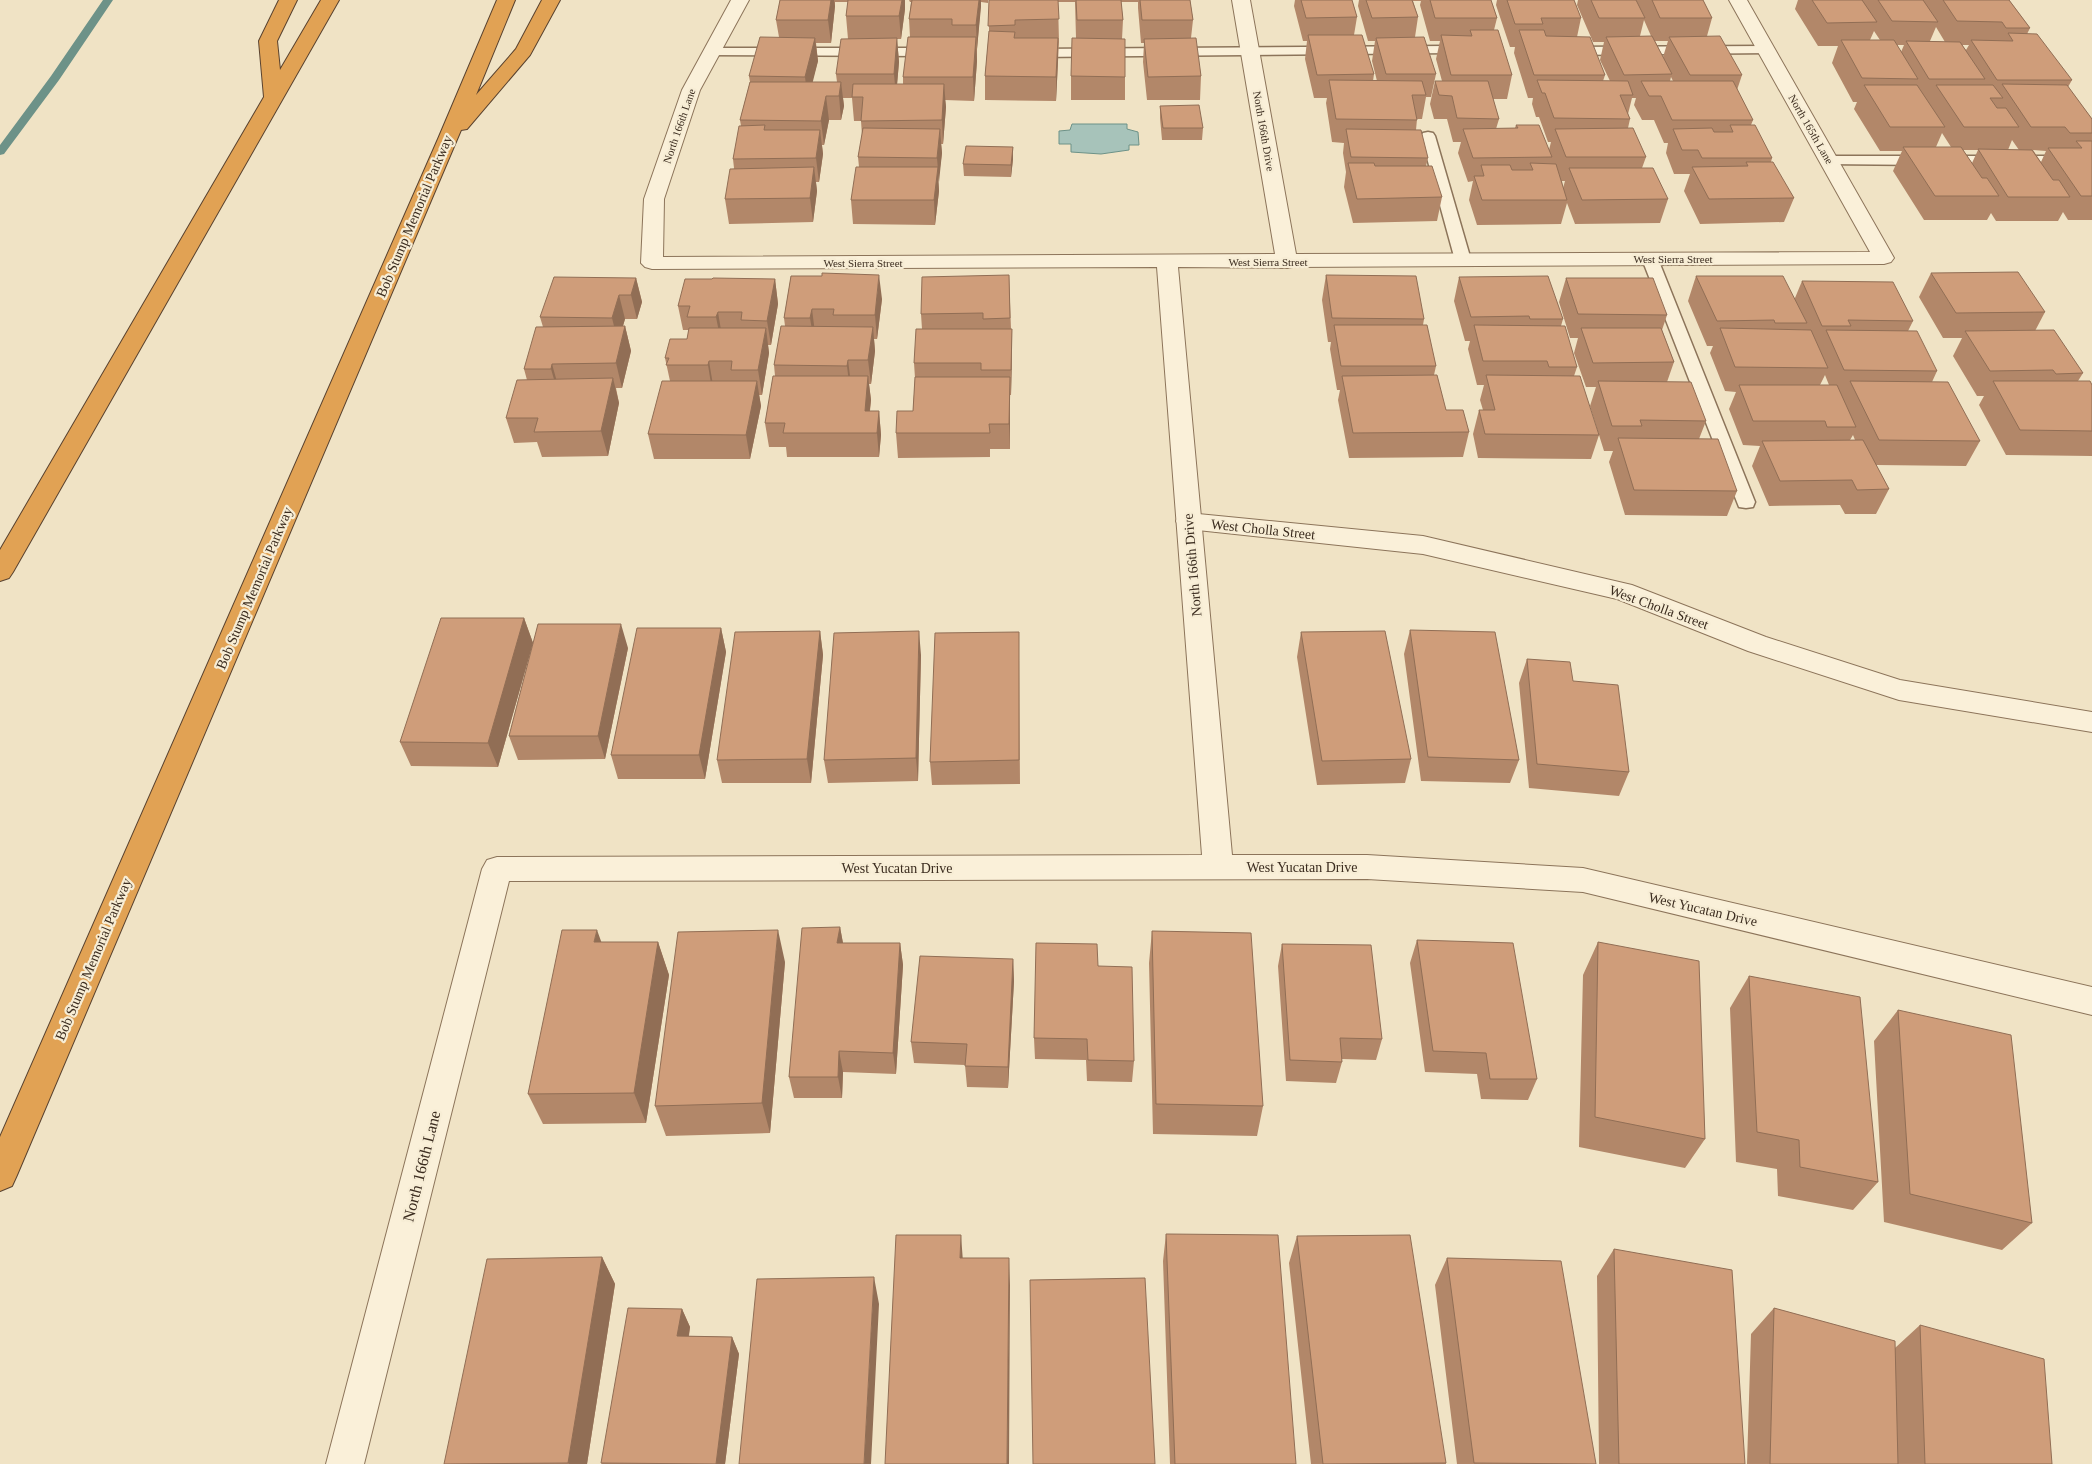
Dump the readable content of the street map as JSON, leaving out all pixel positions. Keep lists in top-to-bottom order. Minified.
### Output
{"streets":{"highway":["Bob Stump Memorial Parkway"],"street":["North 166th Lane","North 165th Lane","North 166th Drive","West Sierra Street","West Cholla Street","West Yucatan Drive"]},"crossings":[["North 166th Lane","West Sierra Street"],["North 166th Lane","West Yucatan Drive"],["North 165th Lane","West Sierra Street"],["North 166th Drive","West Sierra Street"],["North 166th Drive","West Cholla Street"],["North 166th Drive","West Yucatan Drive"]]}
